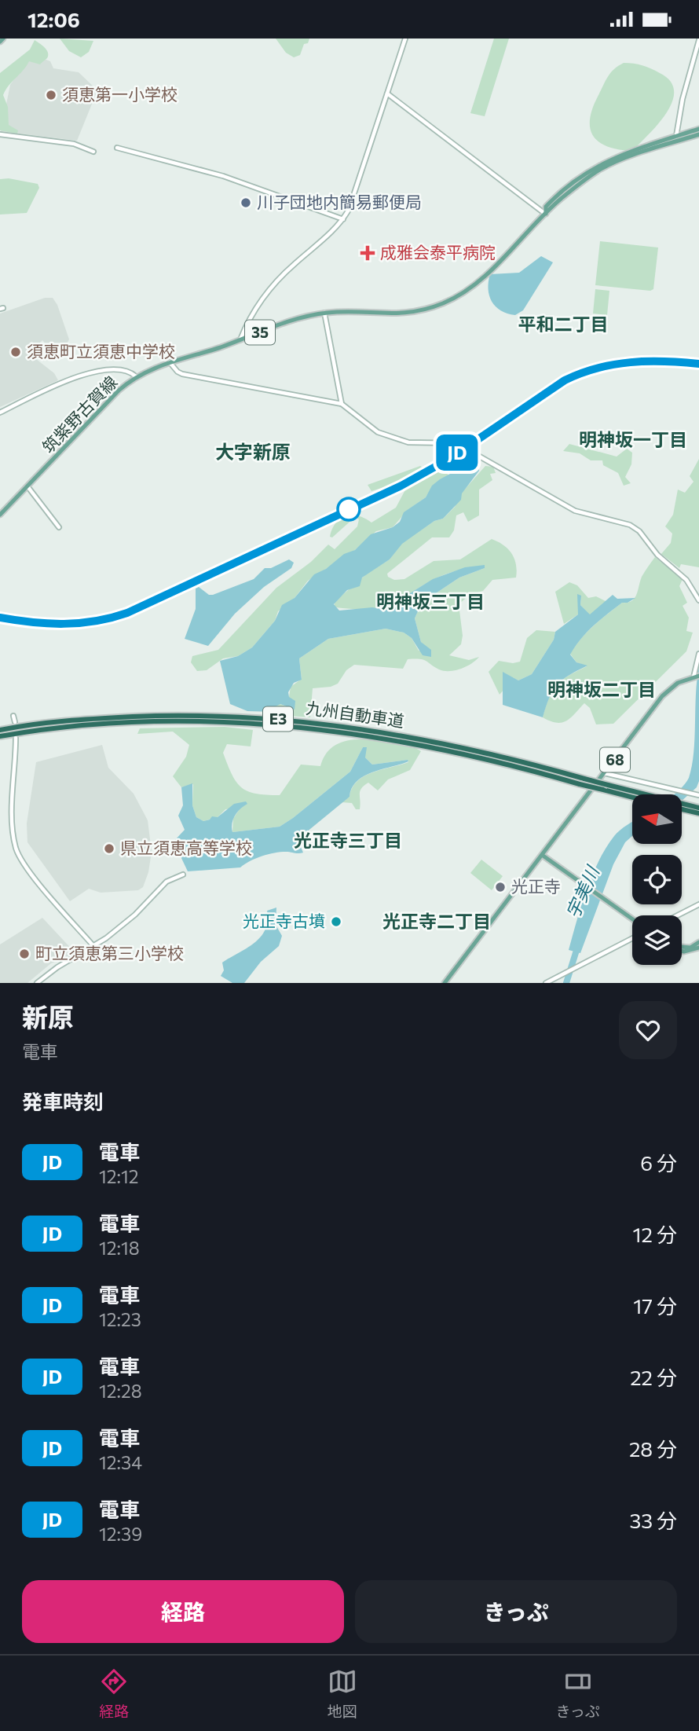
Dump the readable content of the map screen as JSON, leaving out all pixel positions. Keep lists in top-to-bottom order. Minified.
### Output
{"streets":{"highway":["九州自動車道","E3"],"main road":["35","筑紫野古賀線","68"]},"districts":["平和二丁目","明神坂一丁目","大字新原","明神坂三丁目","明神坂二丁目","光正寺三丁目","光正寺二丁目"],"water":["宇美川"],"places":{"other":["須恵第一小学校","川子団地内簡易郵便局","須恵町立須恵中学校","県立須恵高等学校","光正寺","光正寺古墳","町立須恵第三小学校"],"health":["成雅会泰平病院"]},"north":"left","page":{"status":"12:06","on_map":"JD","heading":[["新原","電車"],"発車時刻"],"list":[{"mark":"JD","name":"電車","note":"12:12","value":"6 分"},{"mark":"JD","name":"電車","note":"12:18","value":"12 分"},{"mark":"JD","name":"電車","note":"12:23","value":"17 分"},{"mark":"JD","name":"電車","note":"12:28","value":"22 分"},{"mark":"JD","name":"電車","note":"12:34","value":"28 分"},{"mark":"JD","name":"電車","note":"12:39","value":"33 分"}],"buttons":["経路","きっぷ"],"tabs":["経路","地図","きっぷ"]}}
